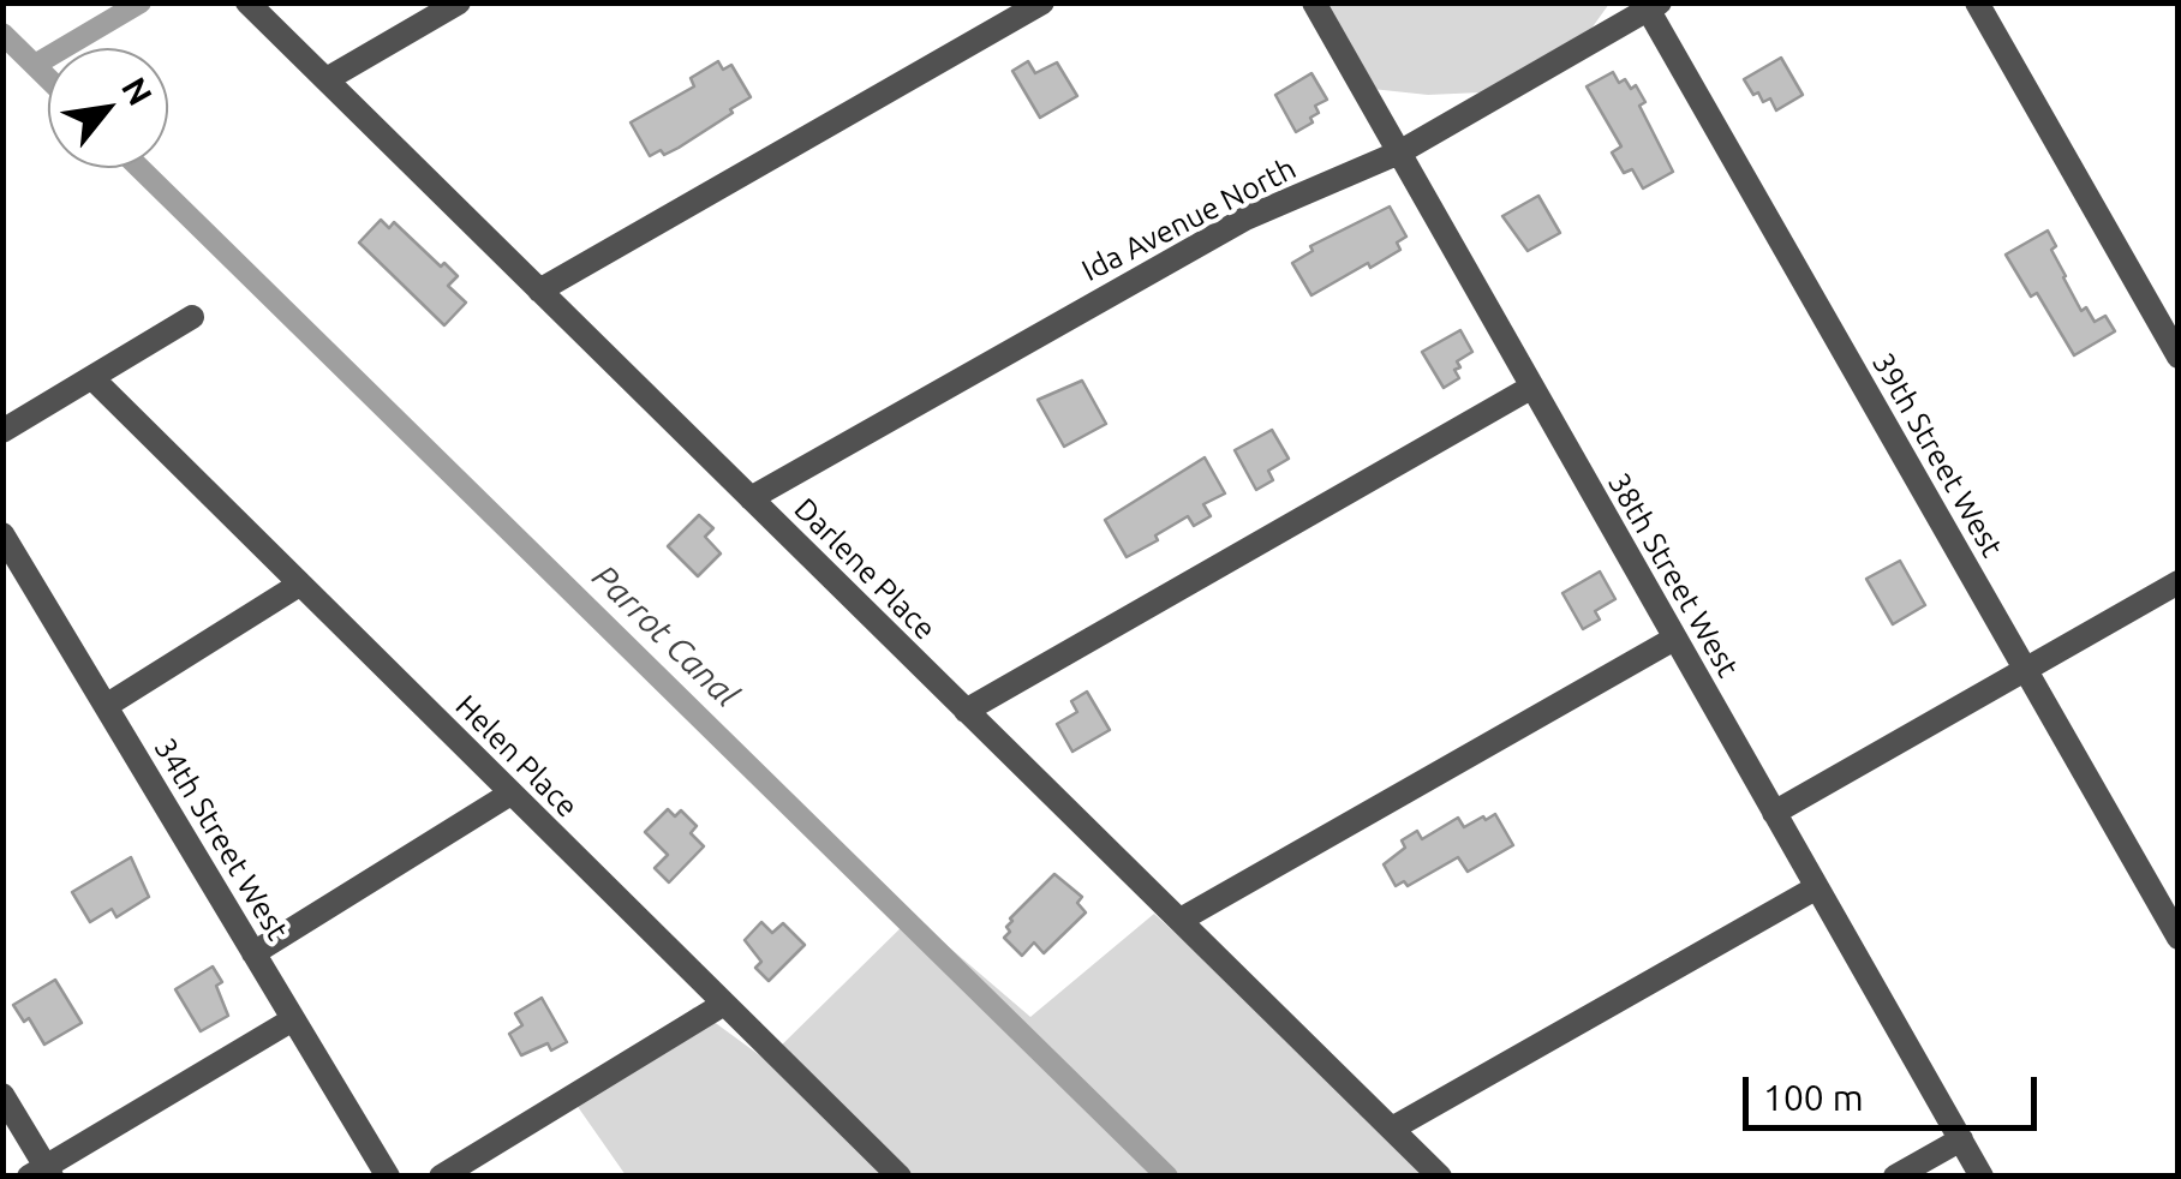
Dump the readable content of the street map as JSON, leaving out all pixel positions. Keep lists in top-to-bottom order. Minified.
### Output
{"streets":{"street":["Ida Avenue North","39th Street West","Darlene Place","38th Street West","Helen Place","34th Street West"]},"crossings":[["Ida Avenue North","39th Street West"],["Ida Avenue North","Darlene Place"],["Ida Avenue North","38th Street West"]],"water":["Parrot Canal"],"scale_bar":"100 m","north":"top right"}
